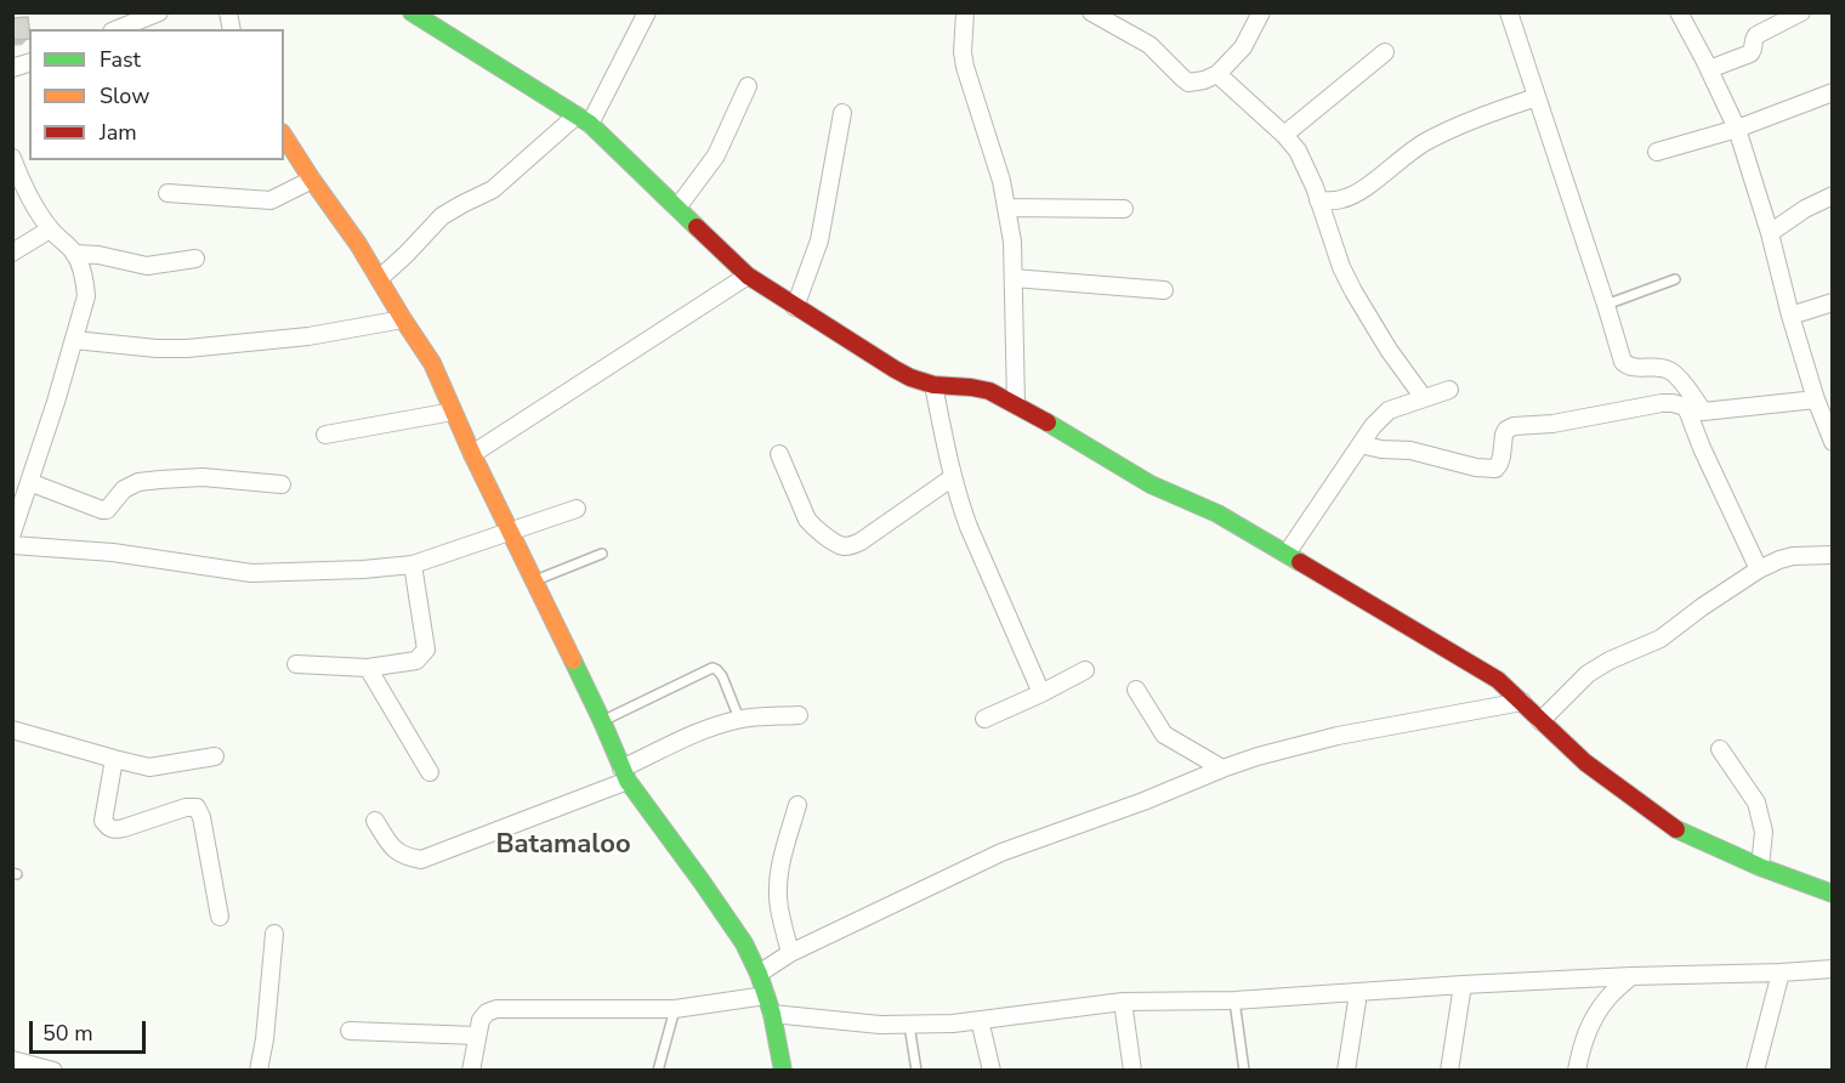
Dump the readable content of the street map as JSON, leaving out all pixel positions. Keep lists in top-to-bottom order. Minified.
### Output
{"districts":["Batamaloo"],"legend":["Fast","Slow","Jam"],"scale_bar":"50 m"}
